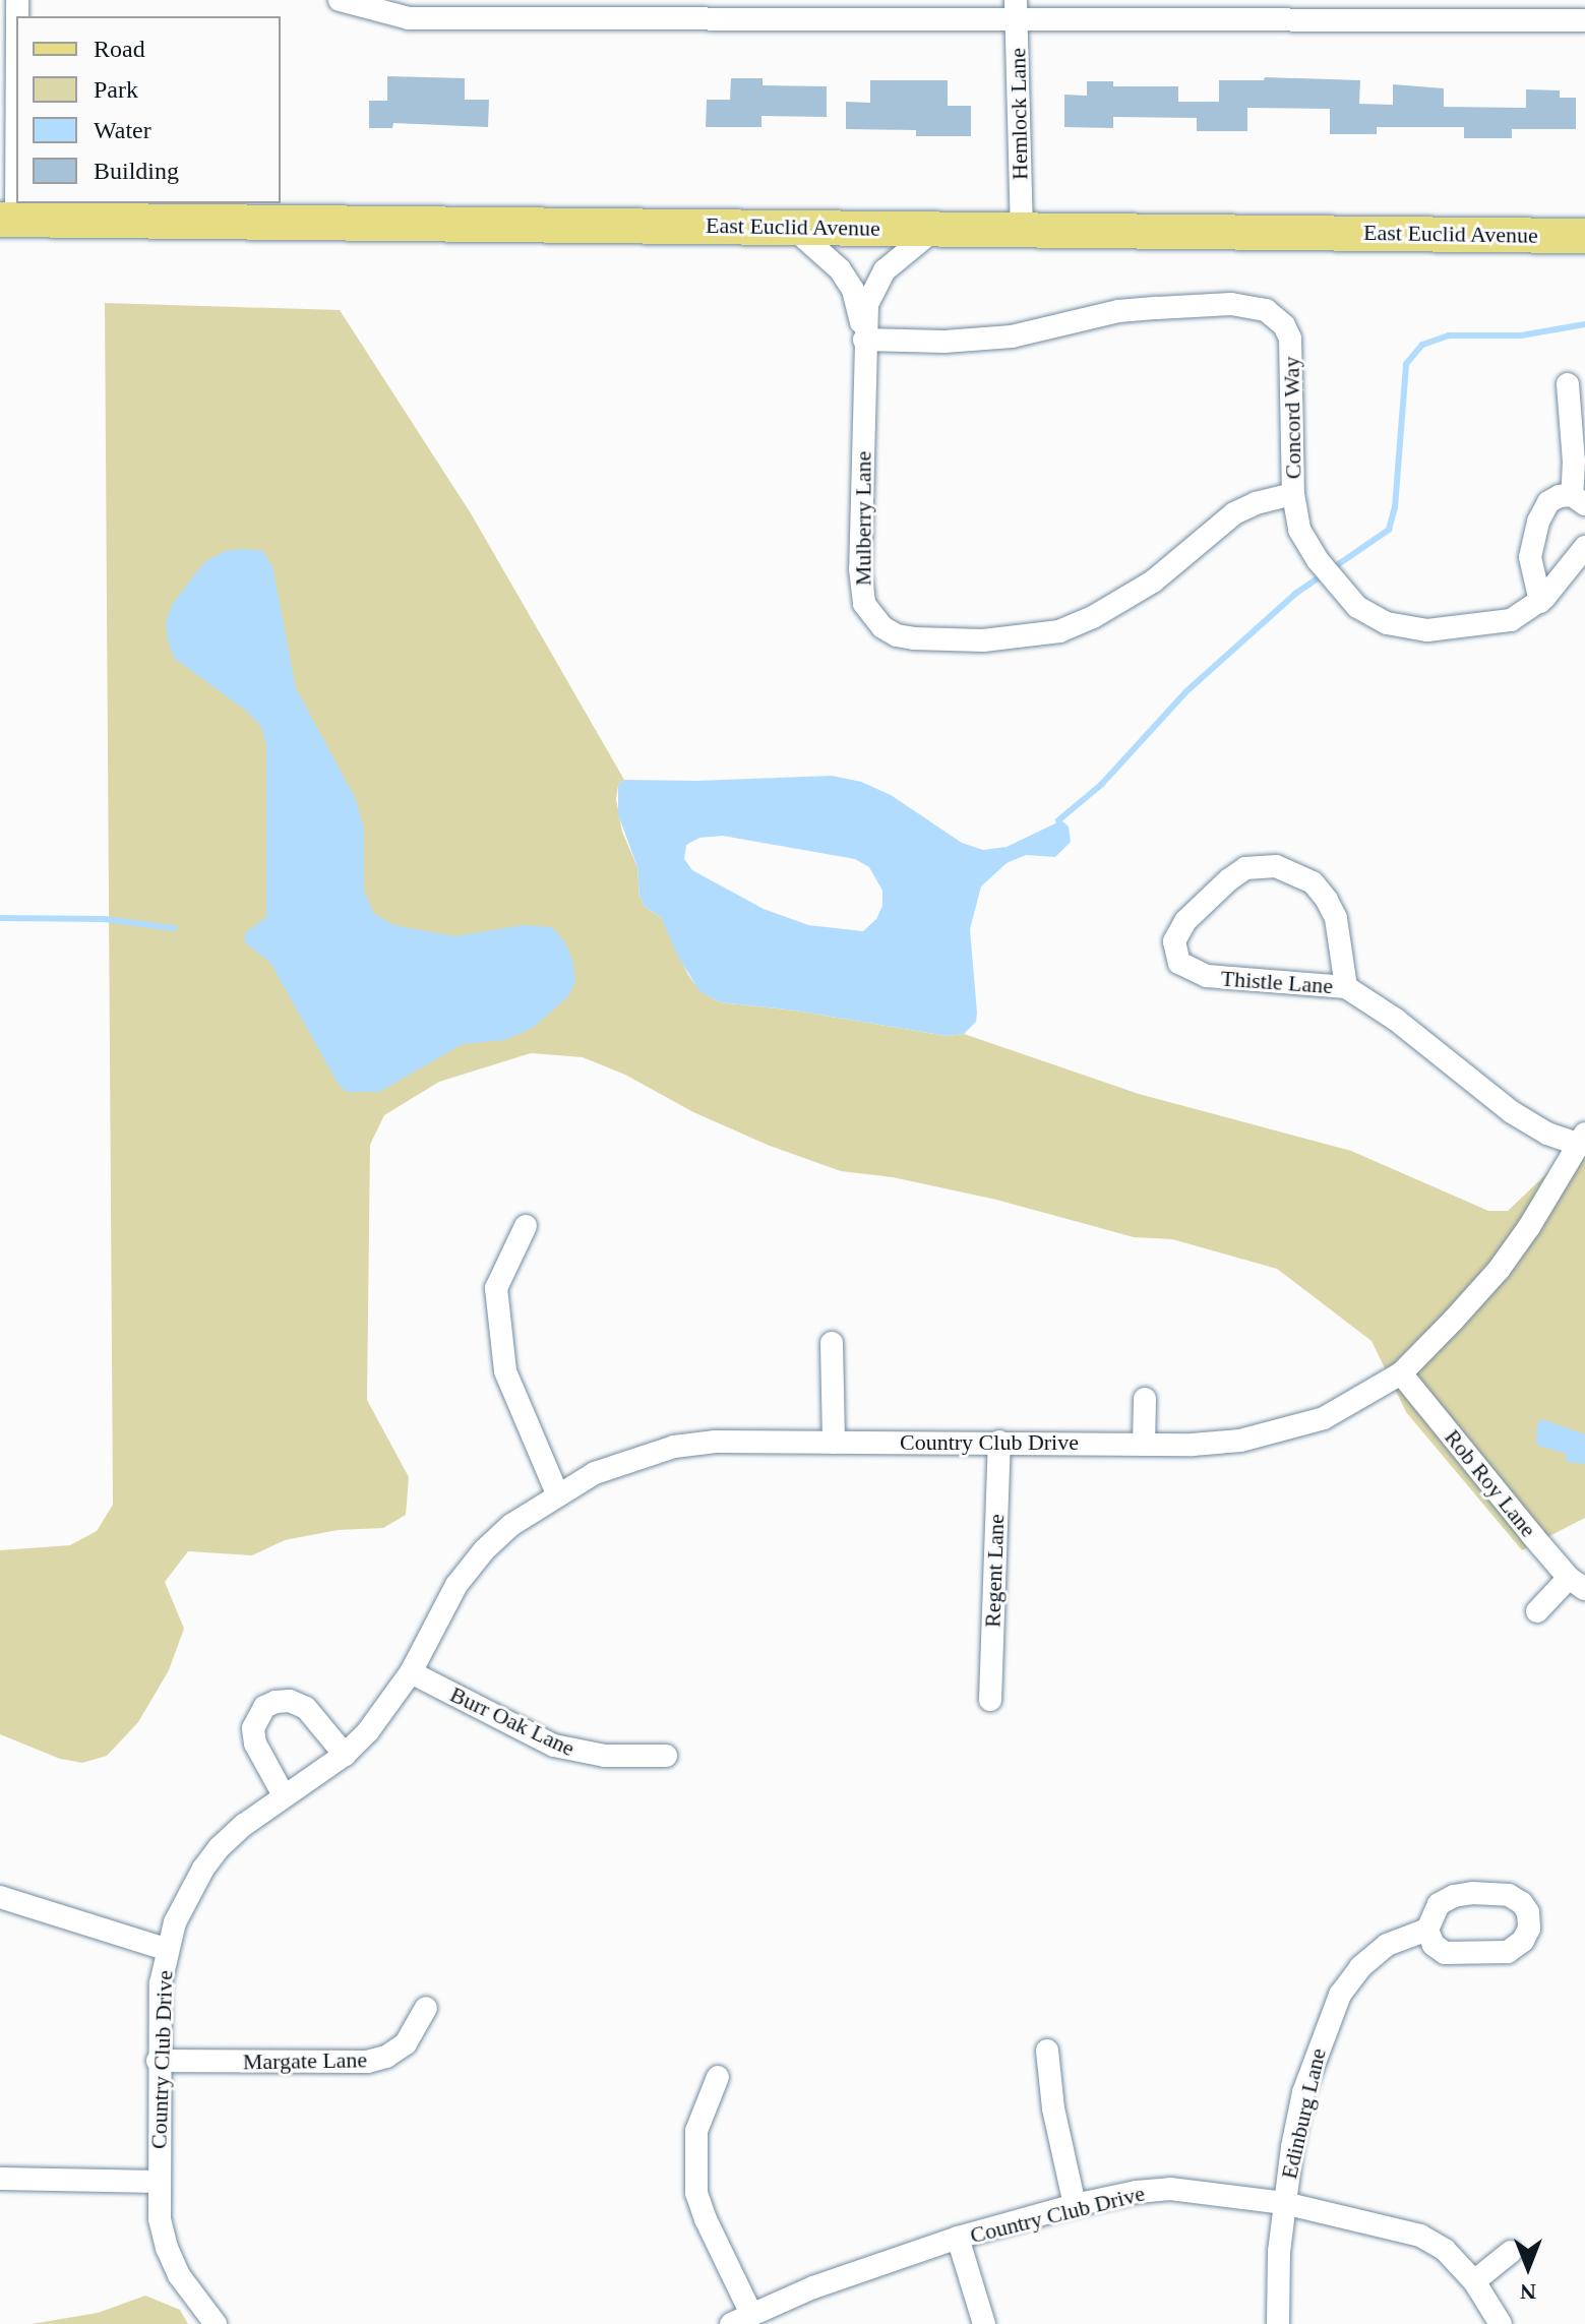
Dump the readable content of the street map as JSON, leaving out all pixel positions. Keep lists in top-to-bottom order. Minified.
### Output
{"streets":{"main road":["East Euclid Avenue"],"street":["Hemlock Lane","Concord Way","Mulberry Lane","Thistle Lane","Country Club Drive","Rob Roy Lane","Regent Lane","Burr Oak Lane","Margate Lane","Edinburg Lane"]},"crossings":[["Hemlock Lane","East Euclid Avenue"],["East Euclid Avenue","Mulberry Lane"],["Concord Way","Mulberry Lane"],["Thistle Lane","Country Club Drive"],["Country Club Drive","Rob Roy Lane"],["Country Club Drive","Regent Lane"],["Country Club Drive","Burr Oak Lane"],["Country Club Drive","Margate Lane"],["Country Club Drive","Edinburg Lane"]],"legend":["Road","Park","Water","Building"],"north":"bottom"}
